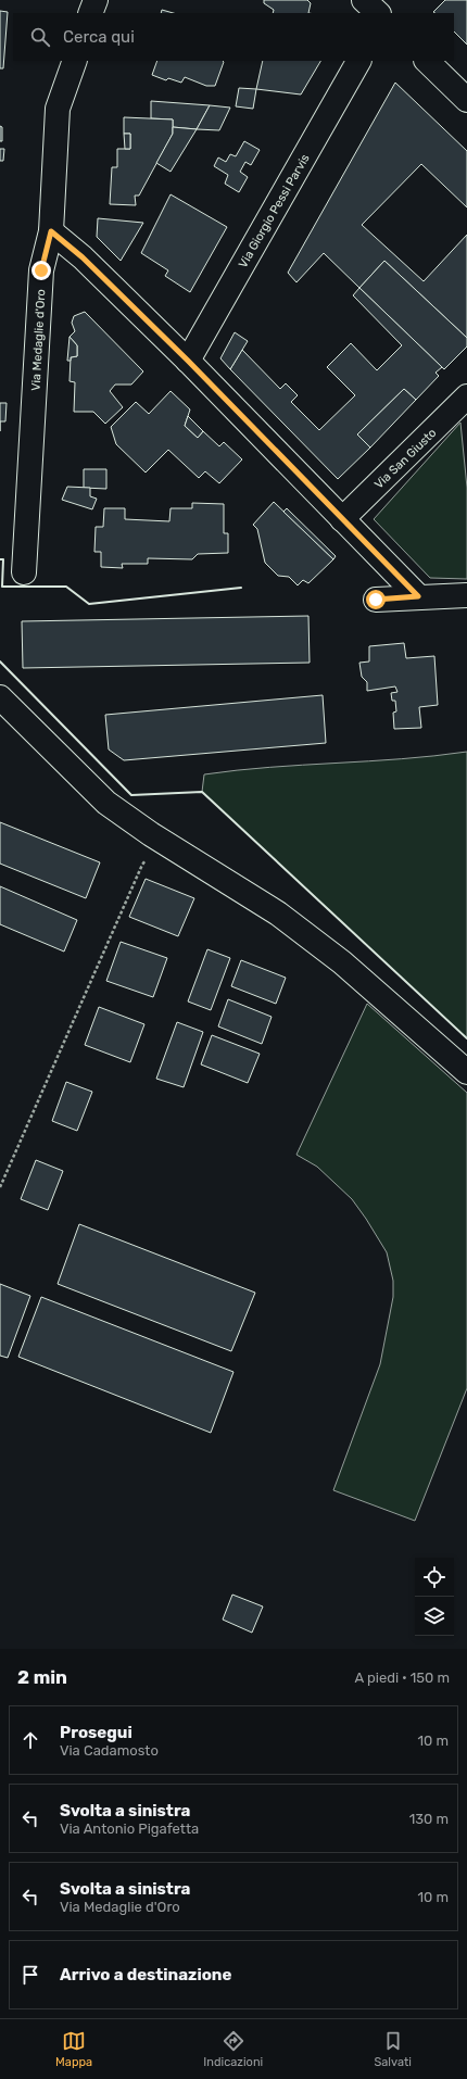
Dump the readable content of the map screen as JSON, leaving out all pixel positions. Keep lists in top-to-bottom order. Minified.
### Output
{"streets":{"street":["Via Giorgio Pessi Parvis","Via Medaglie d'Oro","Via San Giusto"]},"page":{"search":"Cerca qui","heading":["2 min","A piedi · 150 m"],"list":[["Prosegui","Via Cadamosto","10 m"],["Svolta a sinistra","Via Antonio Pigafetta","130 m"],["Svolta a sinistra","Via Medaglie d'Oro","10 m"],"Arrivo a destinazione"],"nav":["Mappa","Indicazioni","Salvati"]}}
